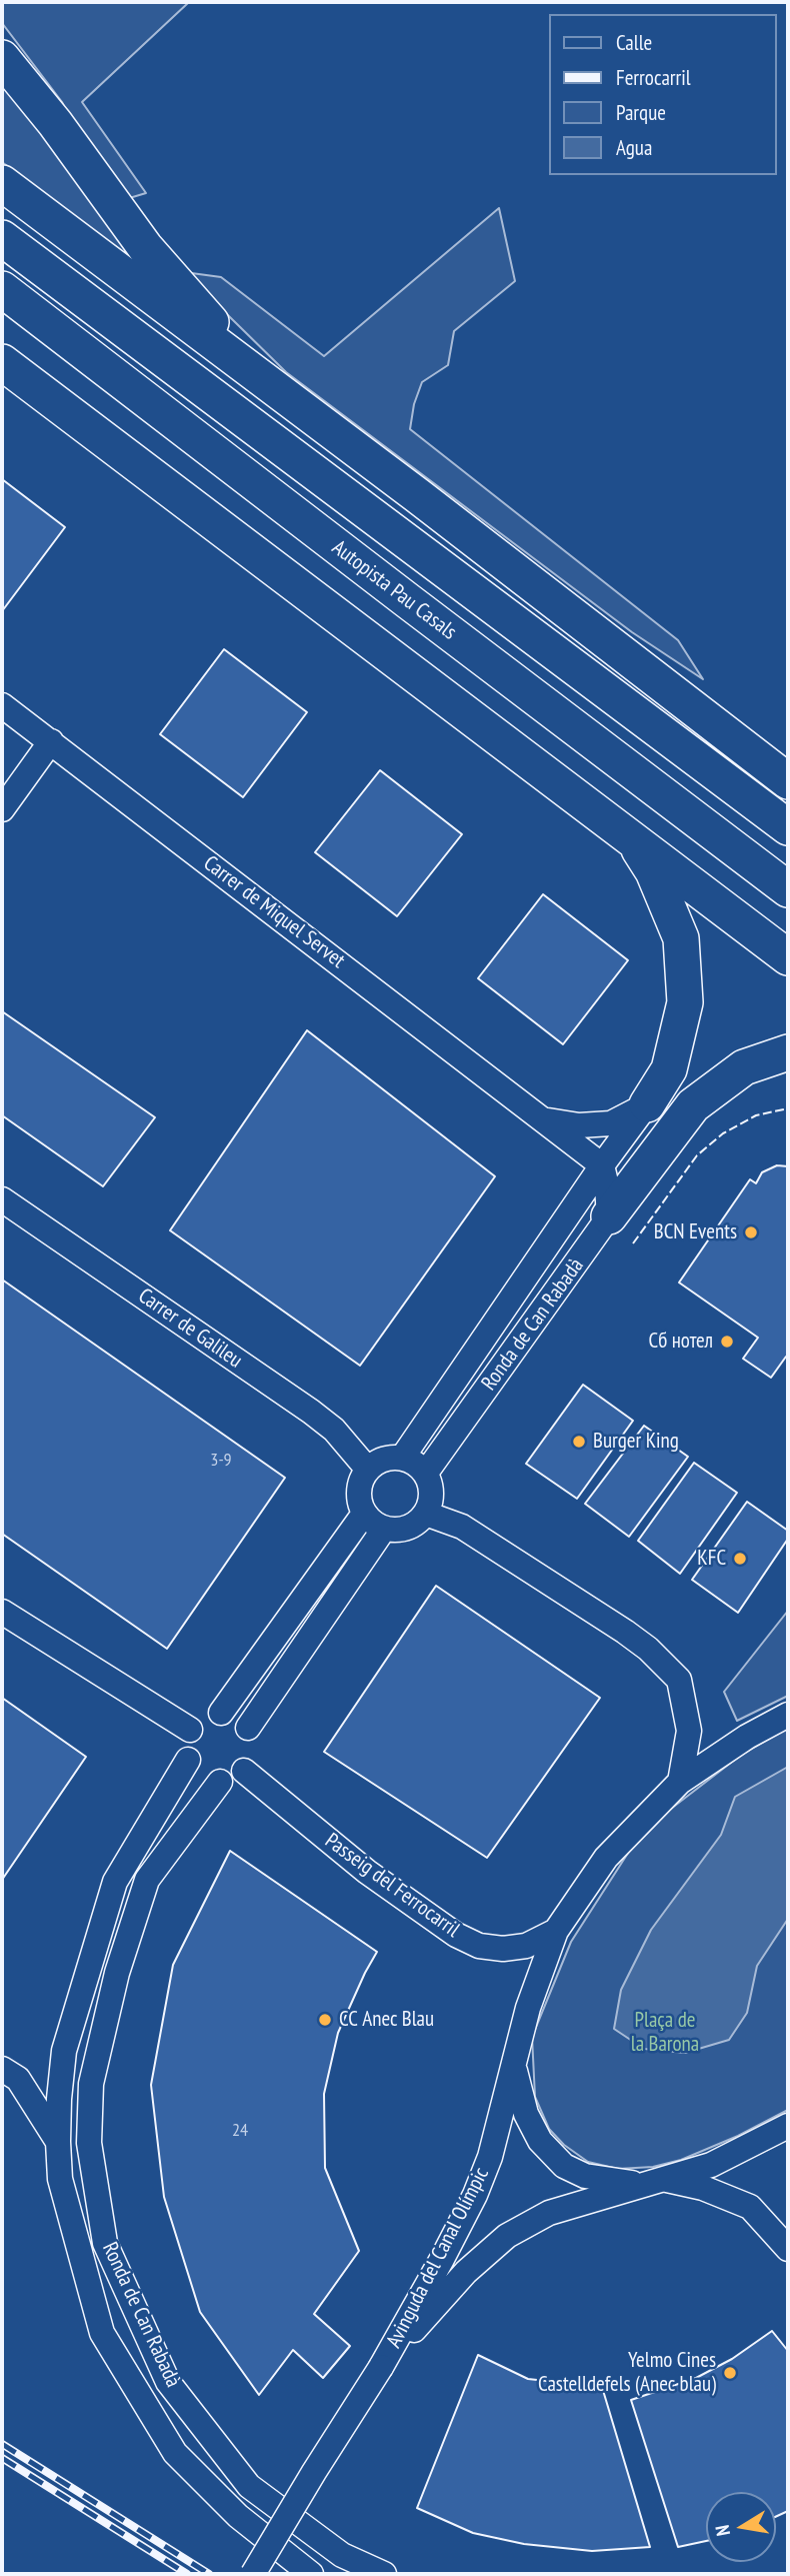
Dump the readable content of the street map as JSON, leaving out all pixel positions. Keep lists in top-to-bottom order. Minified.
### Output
{"streets":{"highway":["Autopista Pau Casals"],"street":["Carrer de Miquel Servet","Ronda de Can Rabadà","Carrer de Galileu","Passeig del Ferrocarril","Avinguda del Canal Olímpic"]},"crossings":[["Carrer de Miquel Servet","Ronda de Can Rabadà"],["Ronda de Can Rabadà","Carrer de Galileu"],["Ronda de Can Rabadà","Passeig del Ferrocarril"]],"parks":["Plaça de la Barona"],"places":["BCN Events","Сб нотел","Burger King","KFC","CC Anec Blau","Yelmo Cines Castelldefels (Anec blau)"],"house_numbers":["3-9","24"],"legend":["Calle","Ferrocarril","Parque","Agua"],"north":"left"}
